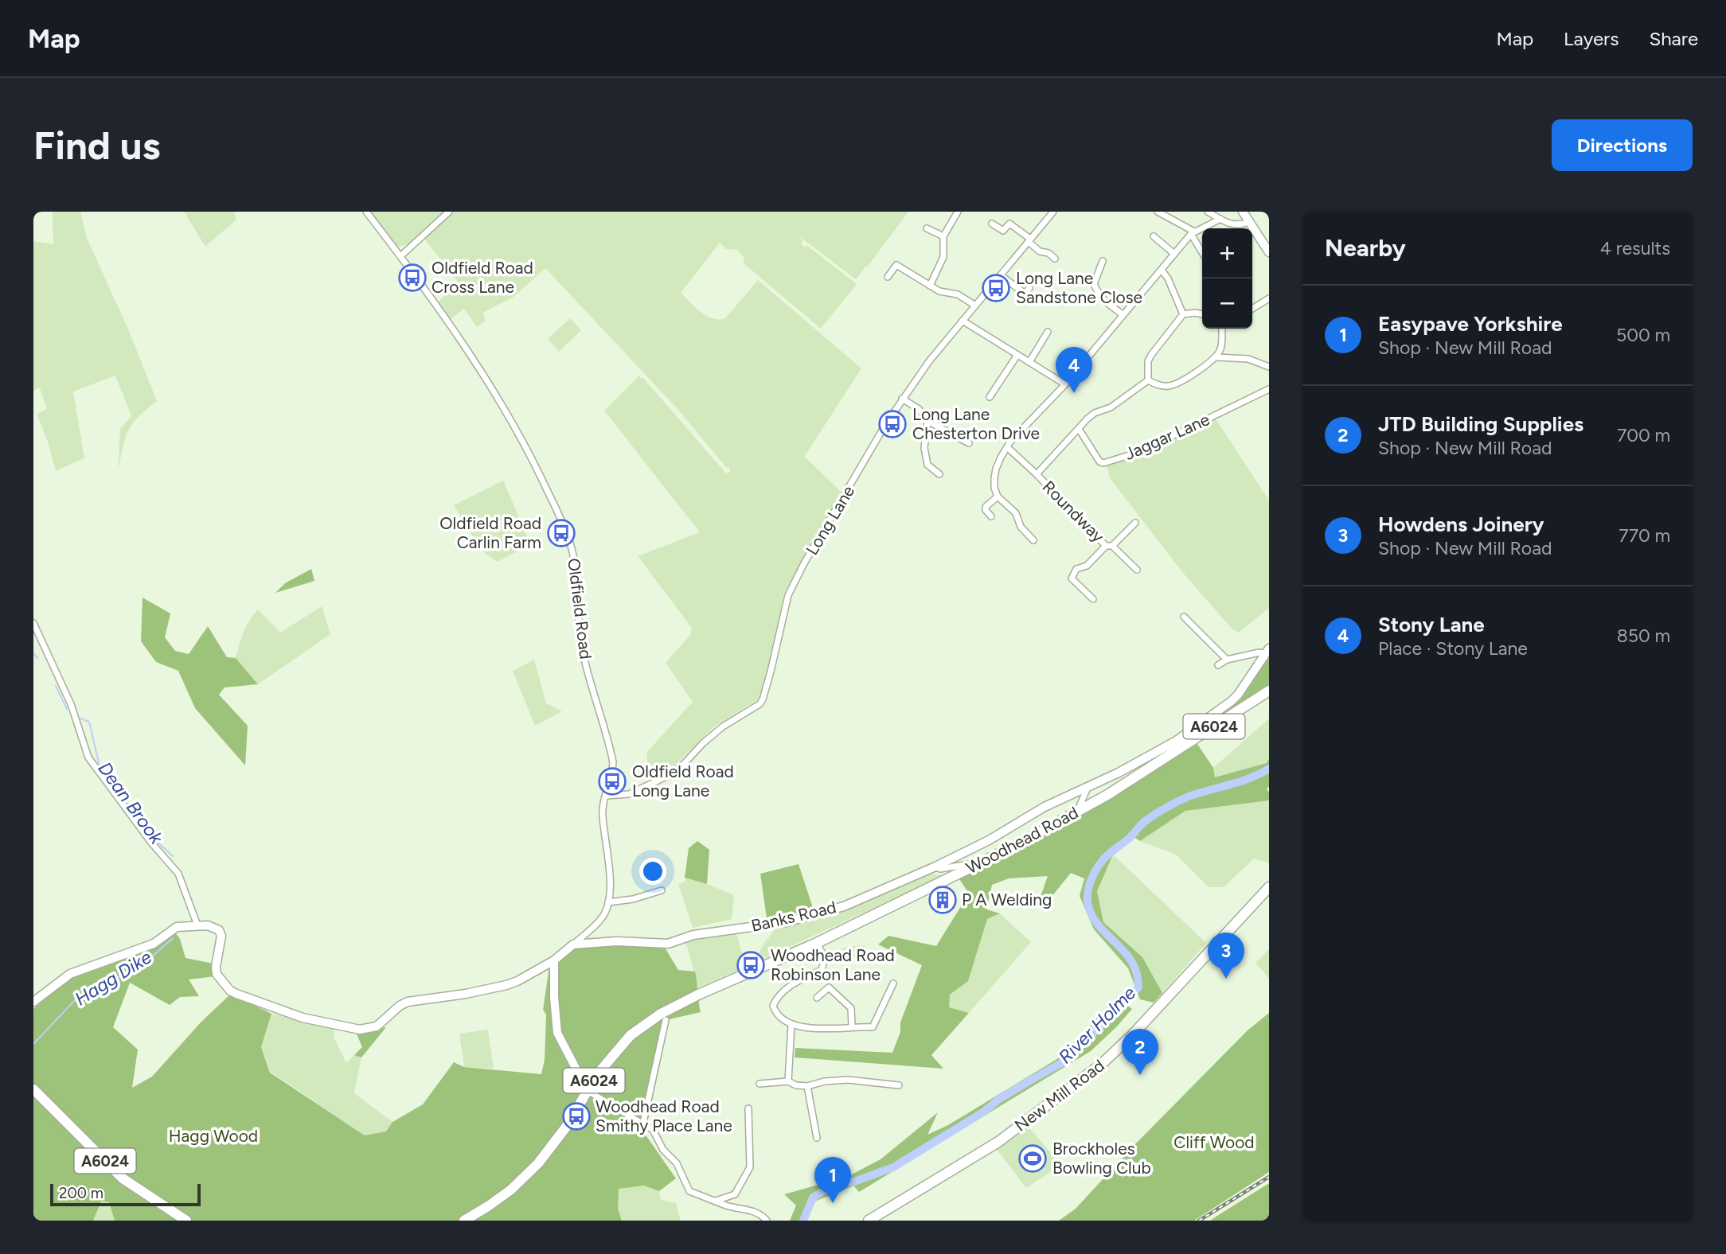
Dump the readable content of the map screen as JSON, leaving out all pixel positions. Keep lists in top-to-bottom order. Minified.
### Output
{"streets":{"main road":["A6024","Woodhead Road","New Mill Road"],"street":["Jaggar Lane","Roundway","Long Lane","Oldfield Road","Banks Road"]},"crossings":[["Jaggar Lane","Roundway"],["Long Lane","Oldfield Road"]],"water":["Dean Brook","Hagg Dike","River Holme"],"parks":["Hagg Wood","Cliff Wood"],"places":{"bus stop":["Oldfield Road Cross Lane","Long Lane Sandstone Close","Long Lane Chesterton Drive","Oldfield Road Carlin Farm","Oldfield Road Long Lane","Woodhead Road Robinson Lane","Woodhead Road Smithy Place Lane"],"building":["P A Welding"],"sports":["Brockholes Bowling Club"]},"scale_bar":"200 m","page":{"header":"Map","nav":["Map","Layers","Share"],"buttons":"Directions","title":"Find us","heading":["Nearby","4 results"],"map_buttons":["+","−"],"list":[{"mark":"1","name":"Easypave Yorkshire","note":"Shop · New Mill Road","value":"500 m"},{"mark":"2","name":"JTD Building Supplies","note":"Shop · New Mill Road","value":"700 m"},{"mark":"3","name":"Howdens Joinery","note":"Shop · New Mill Road","value":"770 m"},{"mark":"4","name":"Stony Lane","note":"Place · Stony Lane","value":"850 m"}],"pins":["4","3","2","1"],"scale":"200 m"}}
